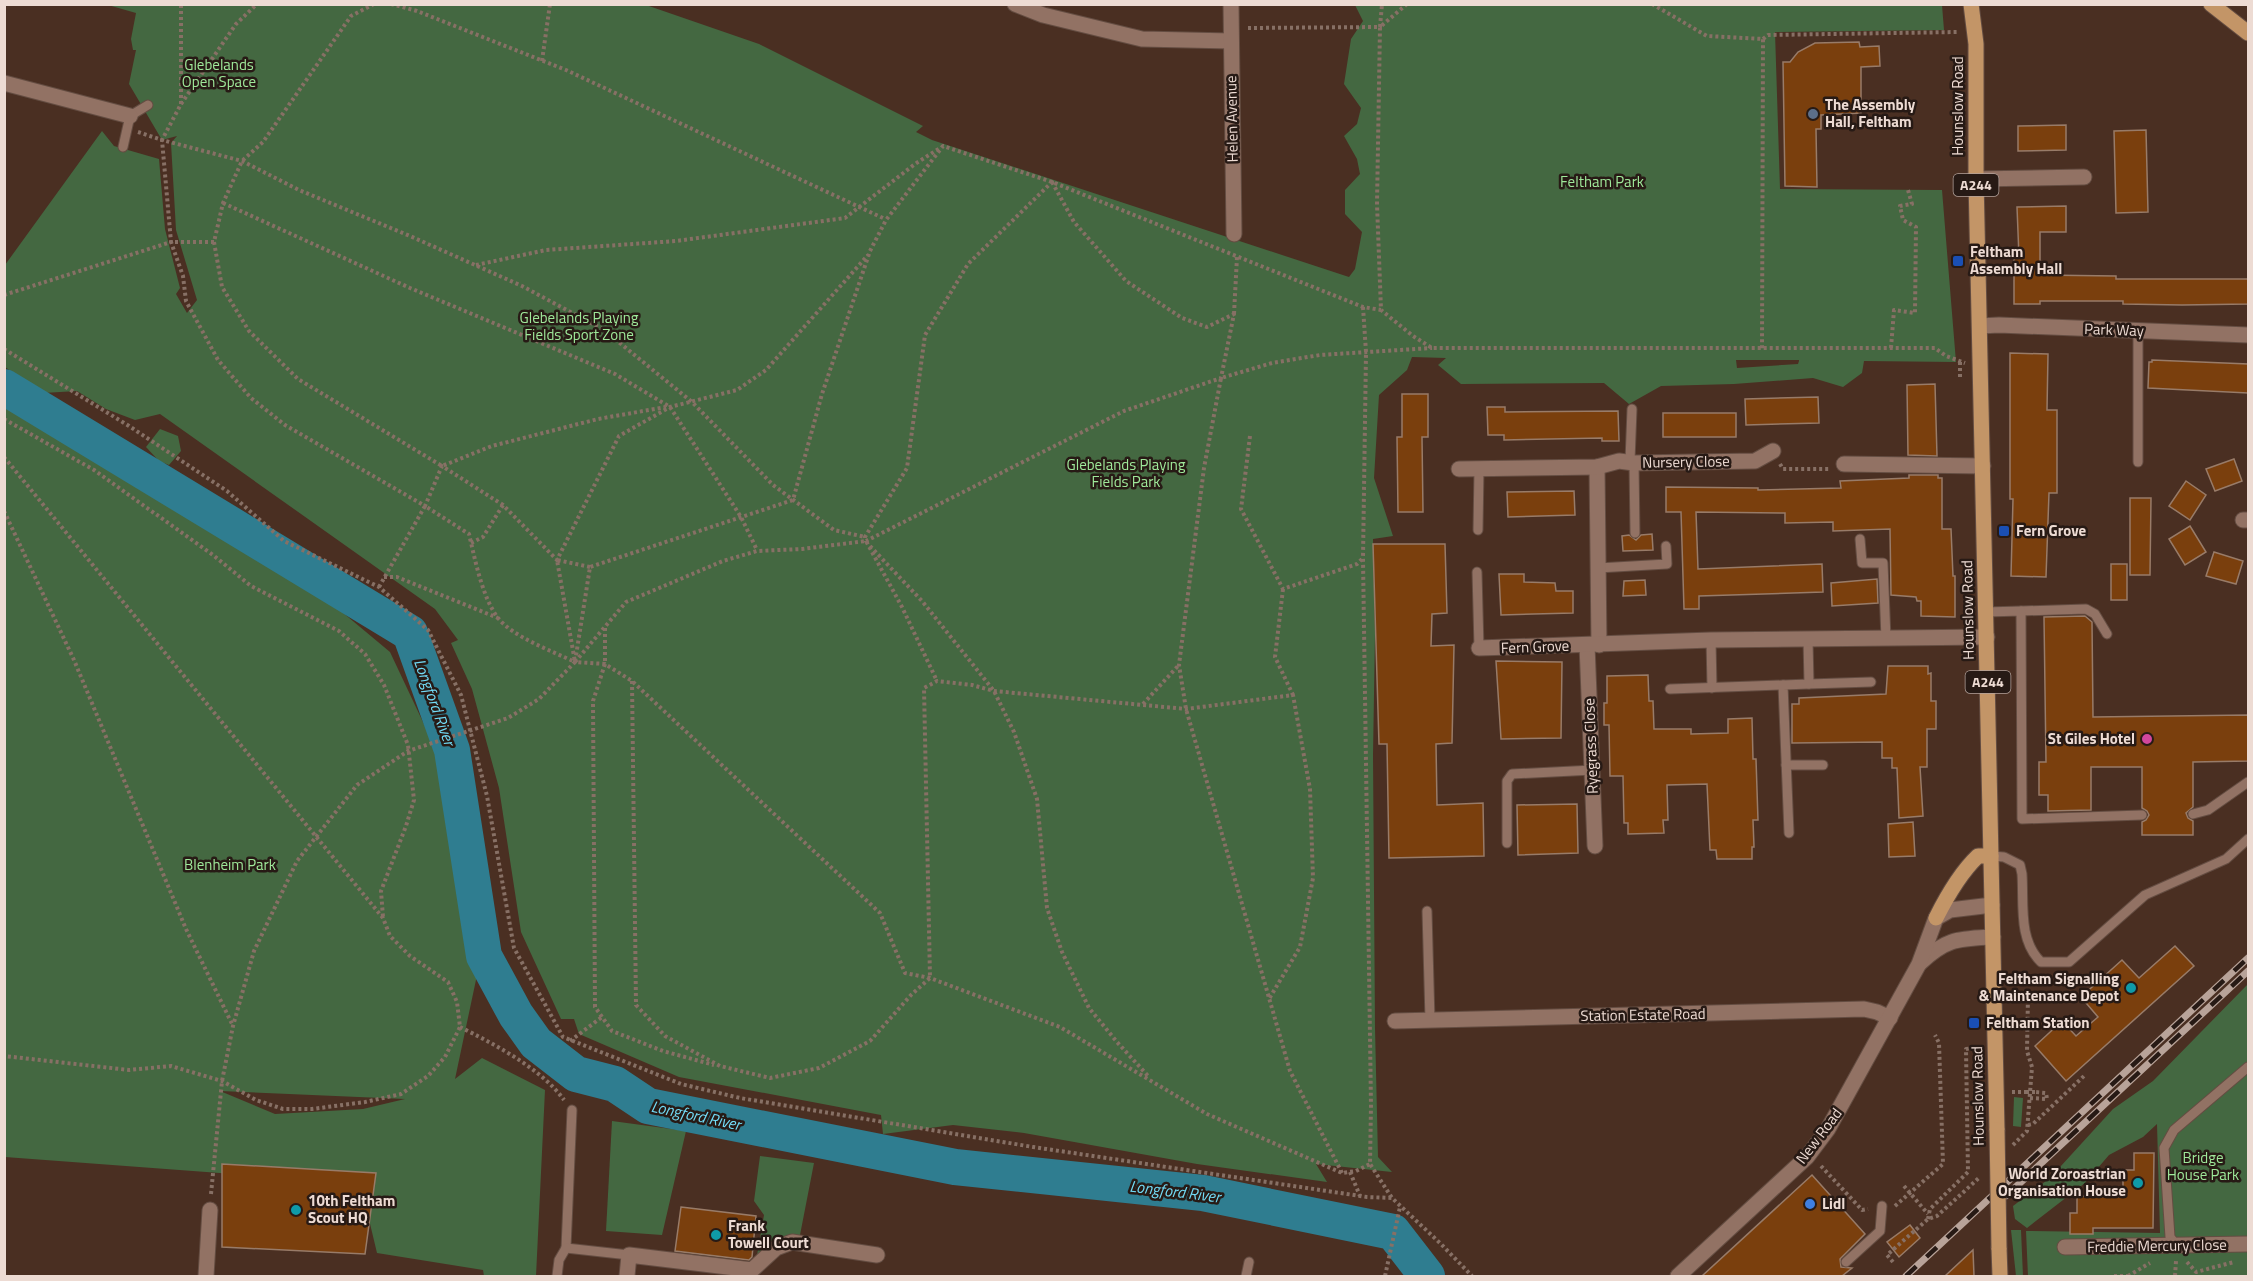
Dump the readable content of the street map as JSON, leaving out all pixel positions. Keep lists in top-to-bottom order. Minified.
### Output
{"streets":{"main road":["Hounslow Road","A244"],"street":["Helen Avenue","Park Way","Nursery Close","Fern Grove","Ryegrass Close","Station Estate Road","New Road","Freddie Mercury Close"]},"crossings":[["Hounslow Road","Park Way"],["Hounslow Road","Fern Grove"],["Fern Grove","Ryegrass Close"],["Station Estate Road","New Road"]],"water":["Longford River"],"parks":["Glebelands Open Space","Feltham Park","Glebelands Playing Fields Sport Zone","Glebelands Playing Fields Park","Blenheim Park","Bridge House Park"],"places":{"other":["The Assembly Hall, Feltham","St Giles Hotel","Feltham Signalling & Maintenance Depot","World Zoroastrian Organisation House","Lidl","10th Feltham Scout HQ","Frank Towell Court"],"transit":["Feltham Assembly Hall","Fern Grove","Feltham Station"]}}
